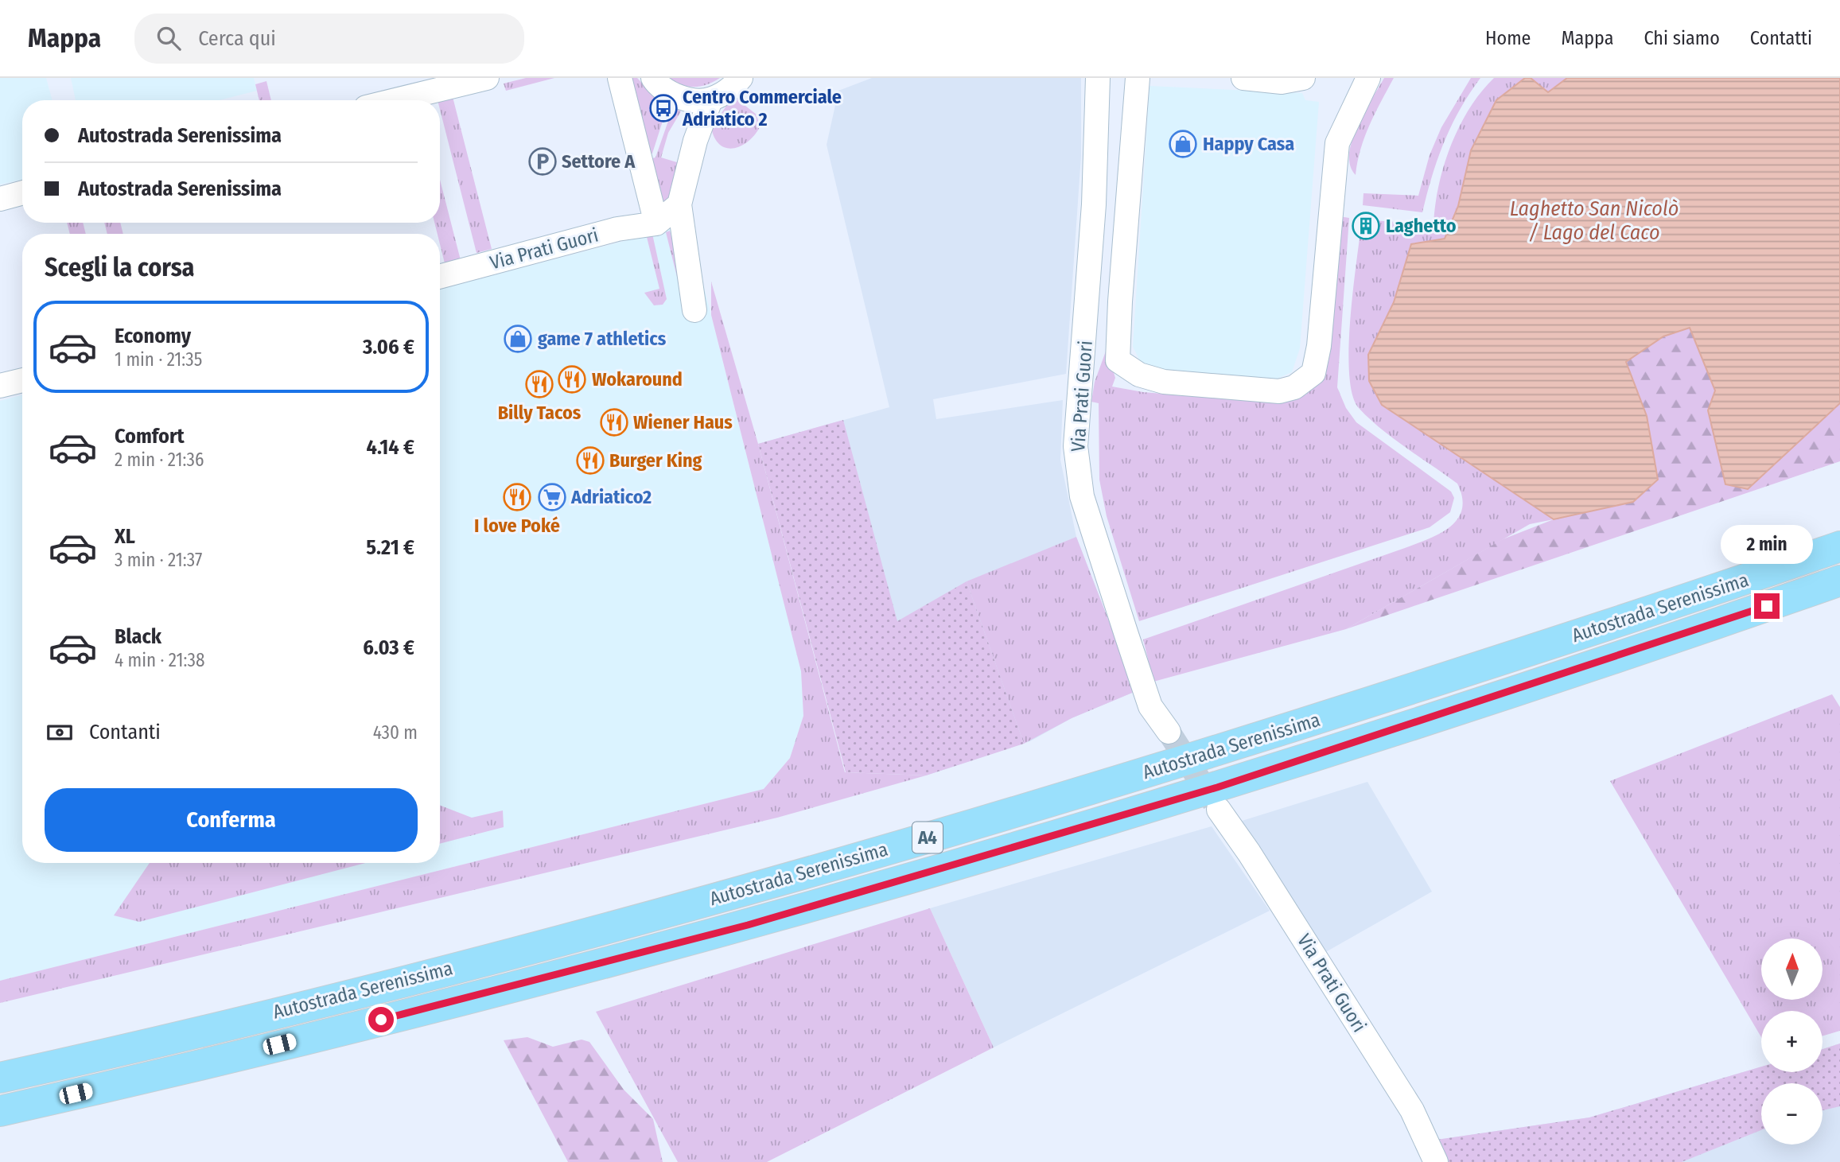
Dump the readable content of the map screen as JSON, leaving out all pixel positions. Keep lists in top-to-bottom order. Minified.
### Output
{"streets":{"highway":["Autostrada Serenissima","A4"],"street":["Via Prati Guori"]},"water":["Laghetto San Nicolò / Lago del Caco"],"places":{"bus stop":["Centro Commerciale Adriatico 2"],"shop":["Happy Casa","game 7 athletics"],"parking":["Settore A"],"building":["Laghetto"],"restaurant":["Wokaround","Billy Tacos","Wiener Haus","Burger King","I love Poké"],"supermarket":["Adriatico2"]},"north":"top","page":{"header":"Mappa","search":"Cerca qui","nav":["Home","Mappa","Chi siamo","Contatti"],"banner":["Autostrada Serenissima","Autostrada Serenissima"],"heading":"Scegli la corsa","list":[{"name":"Economy","note":"1 min · 21:35","value":"3.06 €"},{"name":"Comfort","note":"2 min · 21:36","value":"4.14 €"},{"name":"XL","note":"3 min · 21:37","value":"5.21 €"},{"name":"Black","note":"4 min · 21:38","value":"6.03 €"}],"bubble":"2 min","pay":["Contanti","430 m"],"buttons":"Conferma","map_buttons":["+","−"]}}
